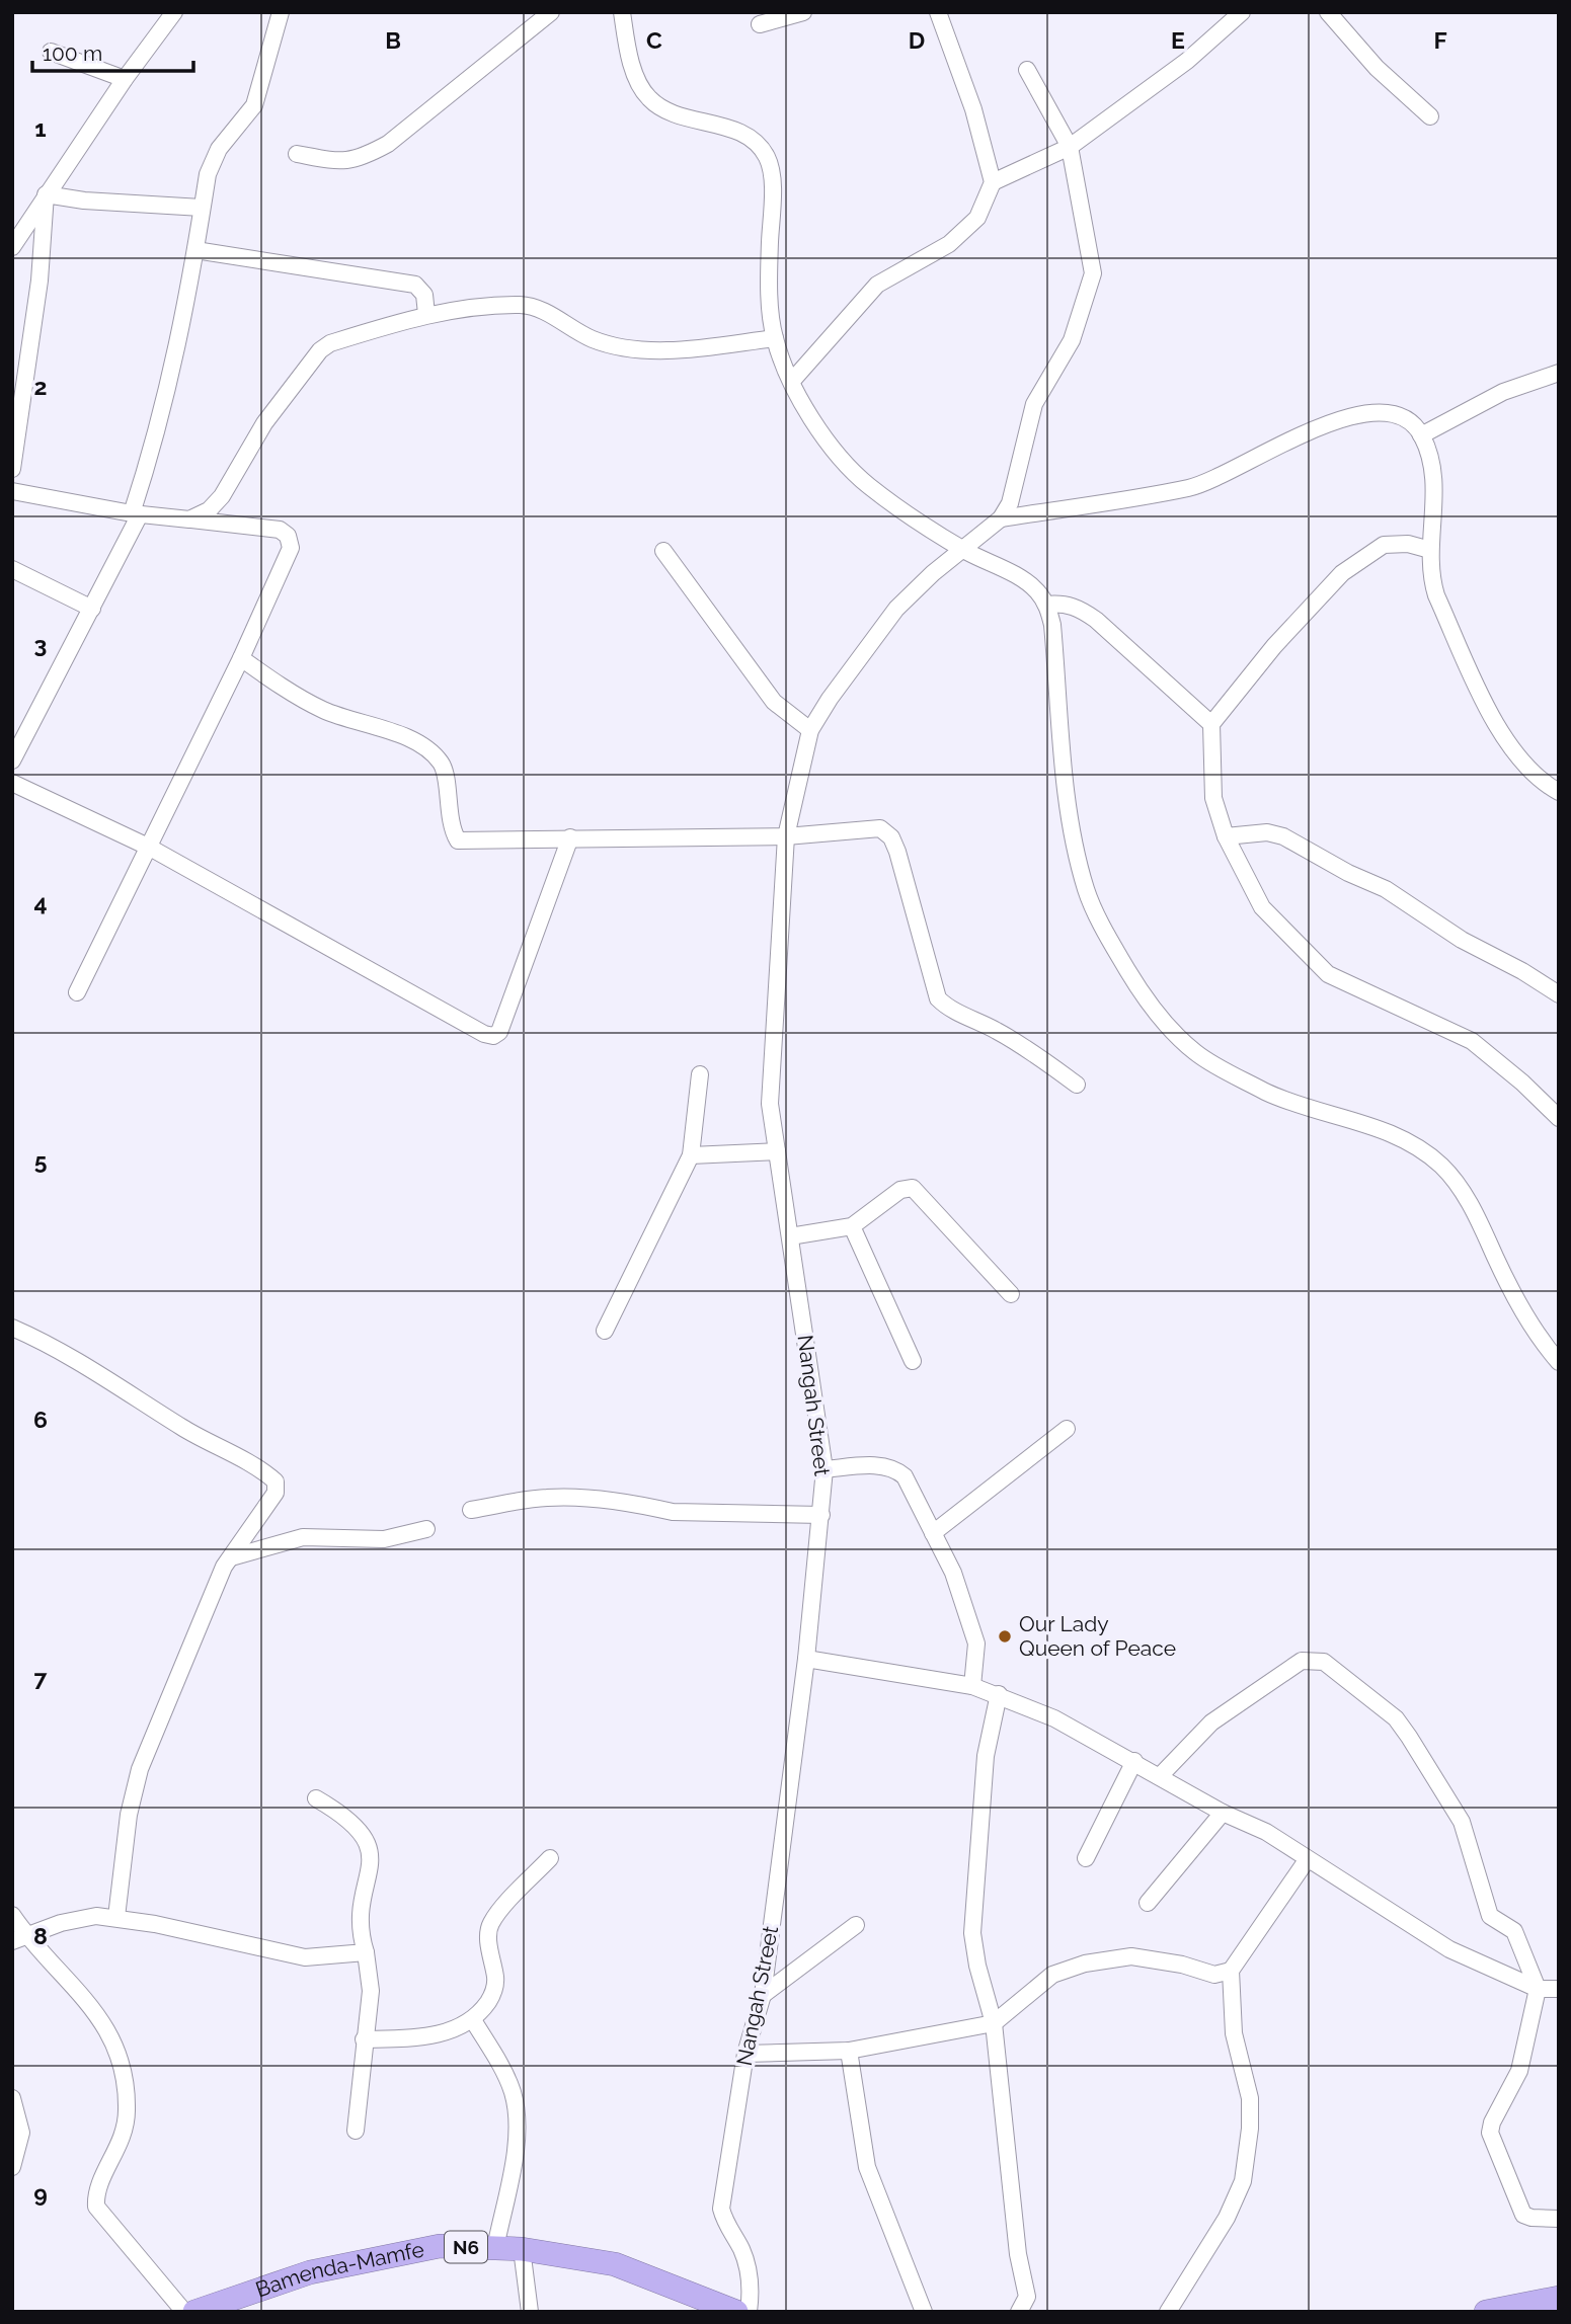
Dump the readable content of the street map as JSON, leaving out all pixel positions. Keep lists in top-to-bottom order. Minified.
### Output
{"streets":{"highway":["N6","Bamenda-Mamfe"],"street":["Nangah Street"]},"places":["Our Lady Queen of Peace"],"scale_bar":"100 m","grid":{"columns":["B","C","D","E","F"],"rows":["1","2","3","4","5","6","7","8","9"]}}
